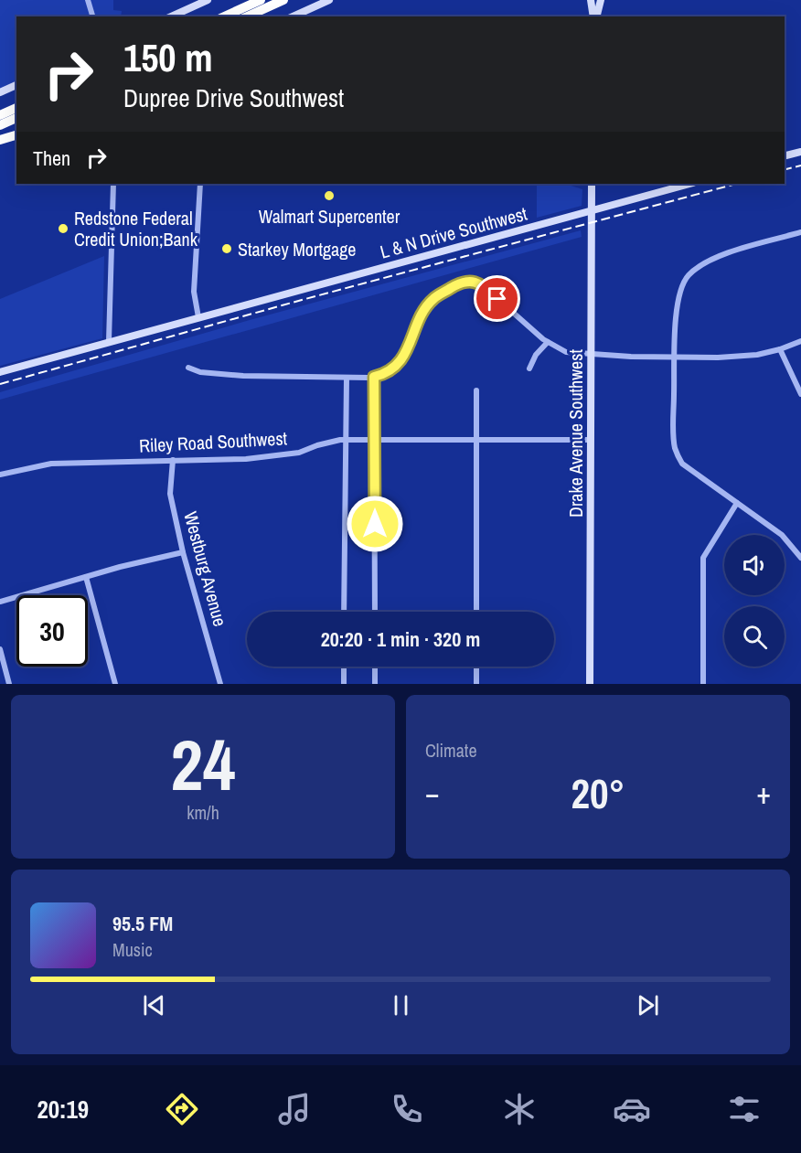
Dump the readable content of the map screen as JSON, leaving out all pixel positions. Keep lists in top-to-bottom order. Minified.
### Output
{"streets":{"street":["L & N Drive Southwest","Drake Avenue Southwest","Riley Road Southwest","Westburg Avenue"]},"crossings":[["L & N Drive Southwest","Drake Avenue Southwest"],["Drake Avenue Southwest","Riley Road Southwest"],["Riley Road Southwest","Westburg Avenue"]],"places":["Walmart Supercenter","Redstone Federal Credit Union;Bank","Starkey Mortgage"],"page":{"turn":["150 m","Dupree Drive Southwest"],"then":"Then","limit":"30","trip":"20:20 · 1 min · 320 m","tile":[["24","km/h"],"Climate"],"heat":["−","20°","+"],"song":["95.5 FM","Music"],"tabs":"20:19"}}
